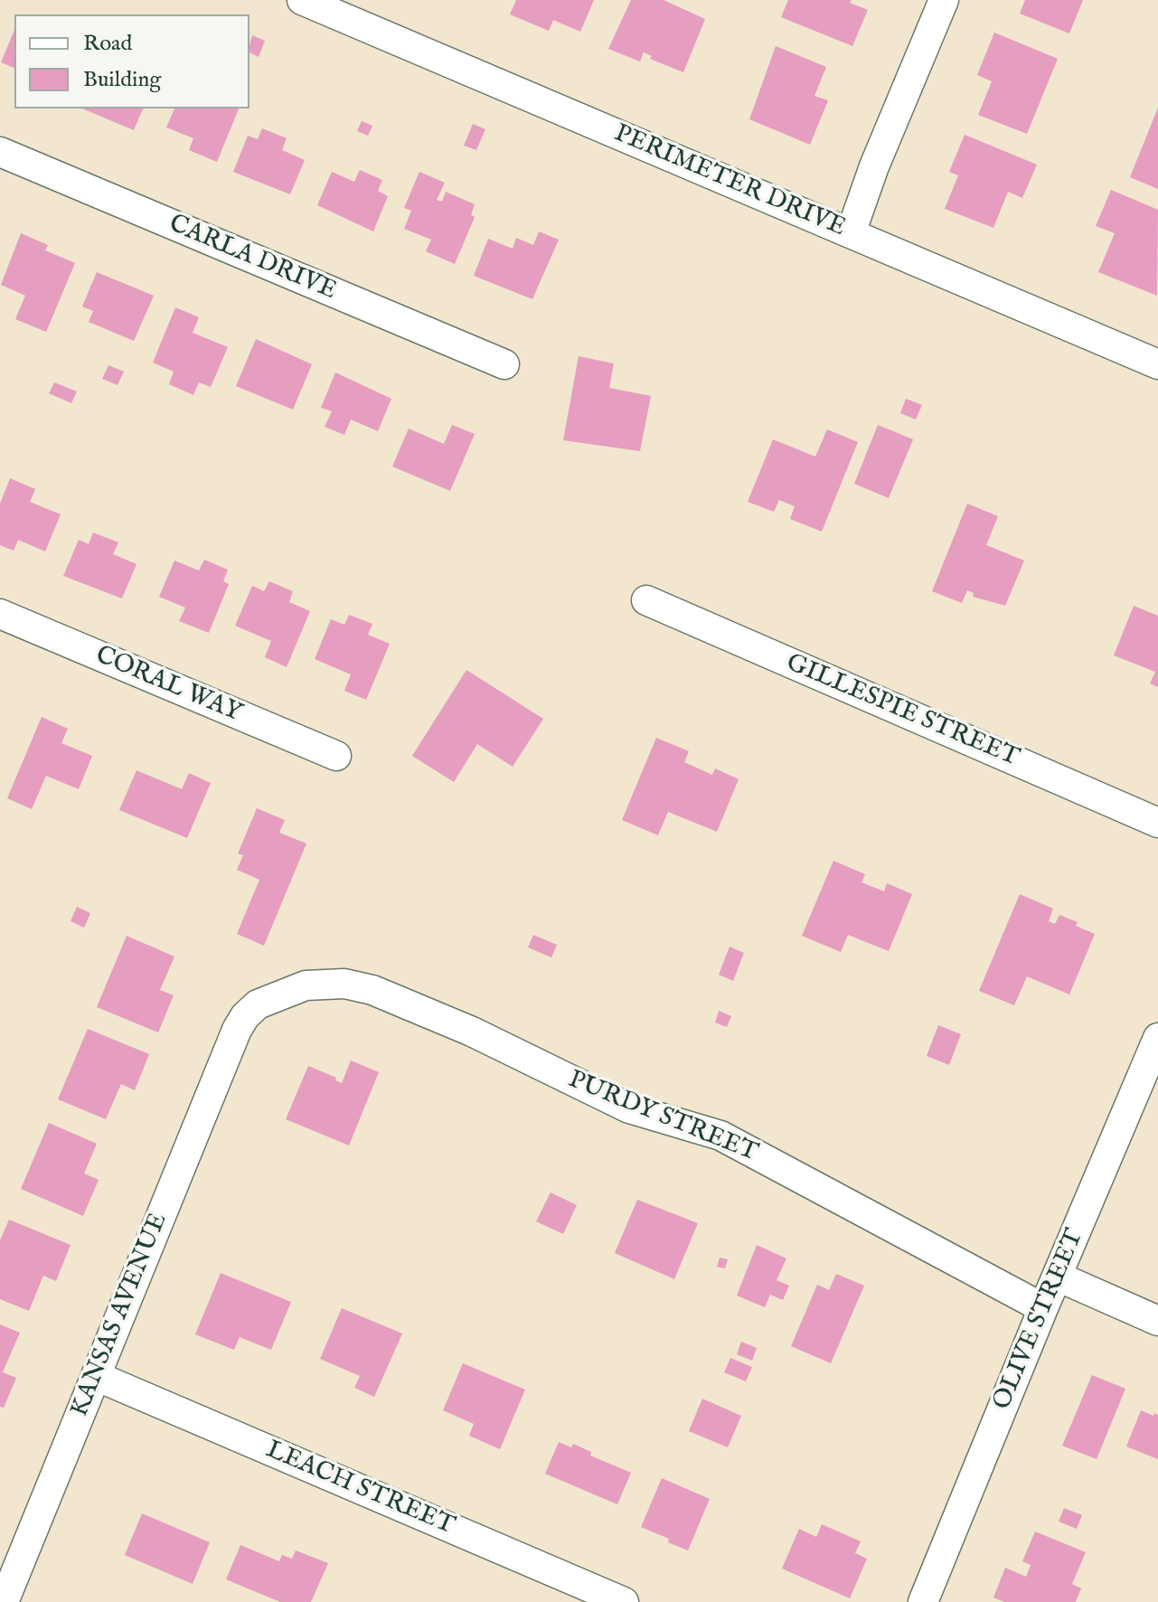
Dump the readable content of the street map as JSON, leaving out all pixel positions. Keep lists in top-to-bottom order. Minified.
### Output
{"streets":{"street":["PERIMETER DRIVE","CARLA DRIVE","CORAL WAY","GILLESPIE STREET","PURDY STREET","KANSAS AVENUE","OLIVE STREET","LEACH STREET"]},"crossings":[["PURDY STREET","KANSAS AVENUE"],["PURDY STREET","OLIVE STREET"],["KANSAS AVENUE","LEACH STREET"]],"legend":["Road","Building"]}
